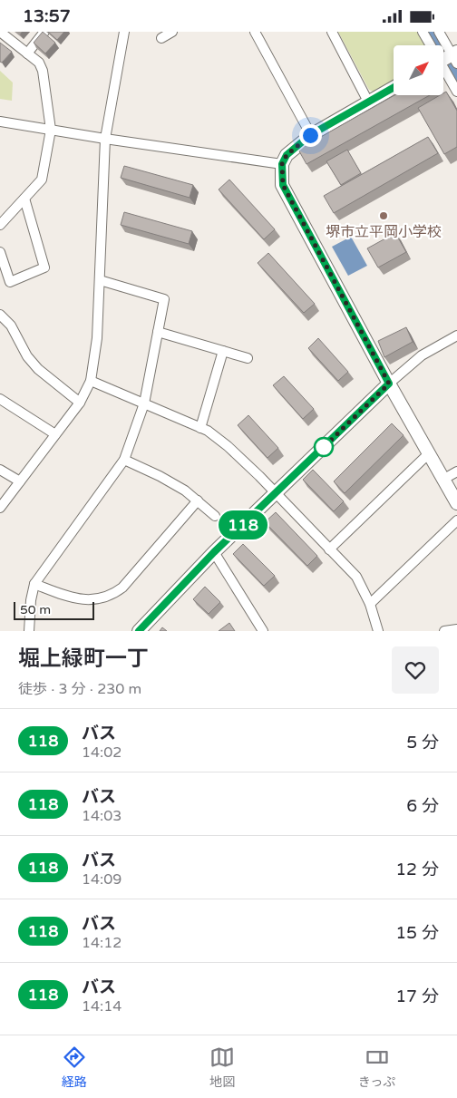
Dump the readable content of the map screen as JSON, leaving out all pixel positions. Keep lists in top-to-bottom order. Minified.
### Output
{"places":["堺市立平岡小学校"],"lines":["bus line 118"],"scale_bar":"50 m","north":"top right","page":{"status":"13:57","on_map":"118","scale":"50 m","heading":["堀上緑町一丁","徒歩 · 3 分 · 230 m"],"list":[{"mark":"118","name":"バス","note":"14:02","value":"5 分"},{"mark":"118","name":"バス","note":"14:03","value":"6 分"},{"mark":"118","name":"バス","note":"14:09","value":"12 分"},{"mark":"118","name":"バス","note":"14:12","value":"15 分"},{"mark":"118","name":"バス","note":"14:14","value":"17 分"}],"tabs":["経路","地図","きっぷ"]}}
